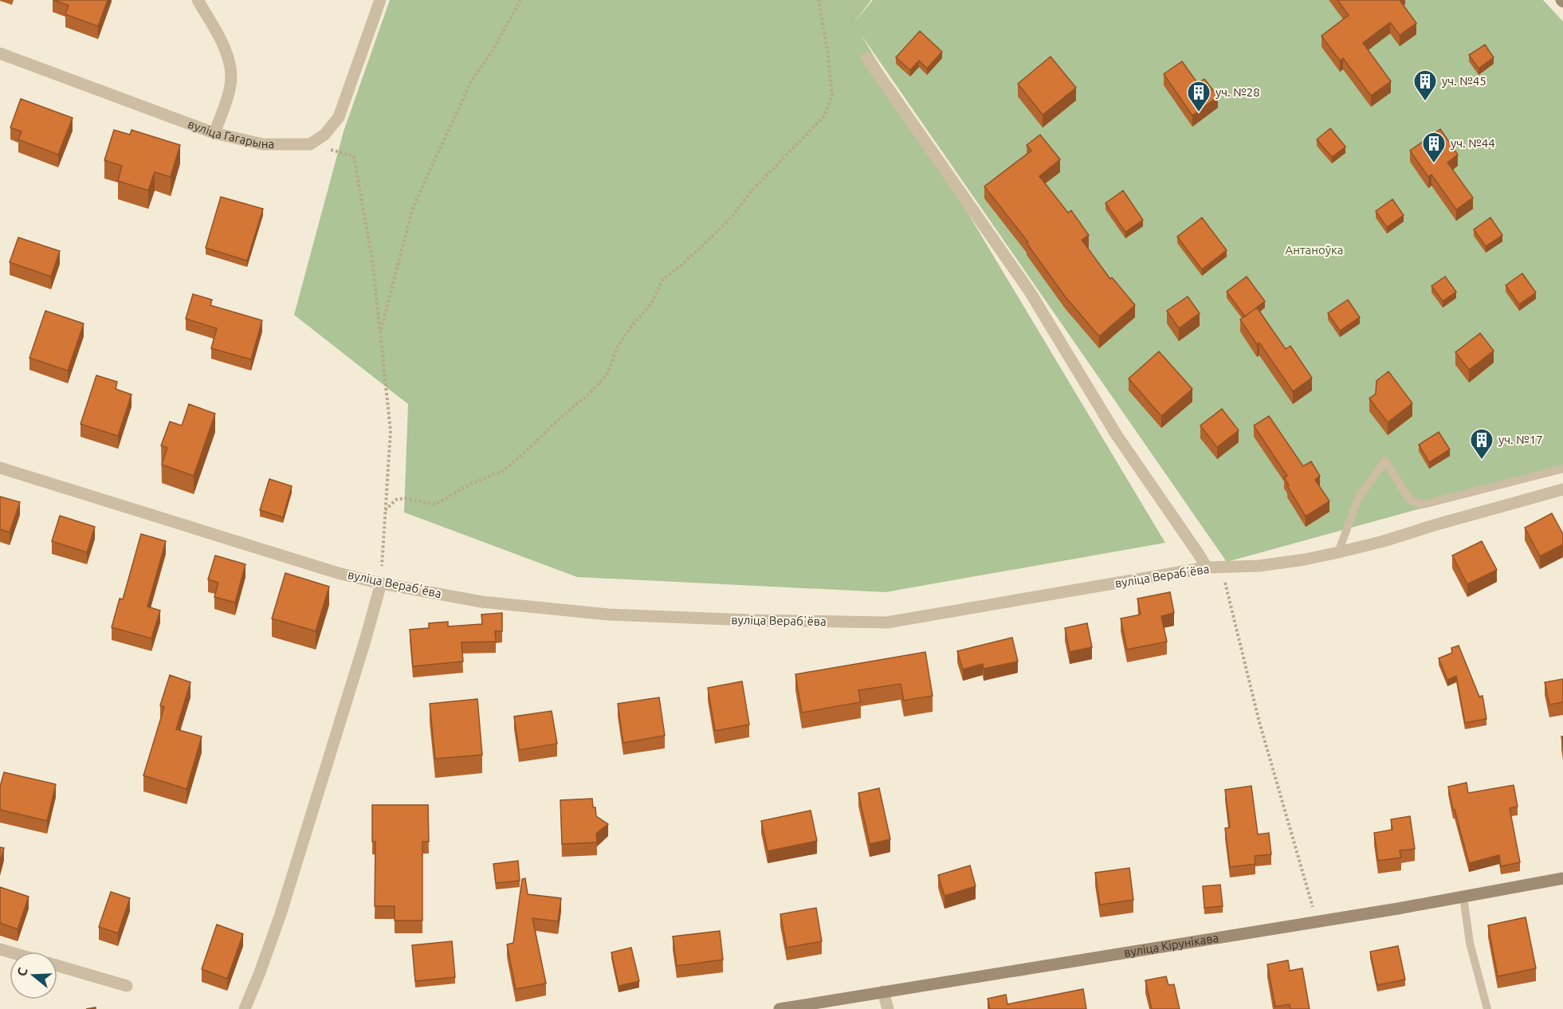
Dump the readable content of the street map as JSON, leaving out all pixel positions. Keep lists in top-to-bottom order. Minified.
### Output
{"streets":{"street":["вуліца Гагарына","вуліца Верабʼёва","вуліца Кірунікава"]},"parks":["Антаноўка"],"places":{"building":["уч. №45","уч. №28","уч. №44","уч. №17"]},"north":"left"}
